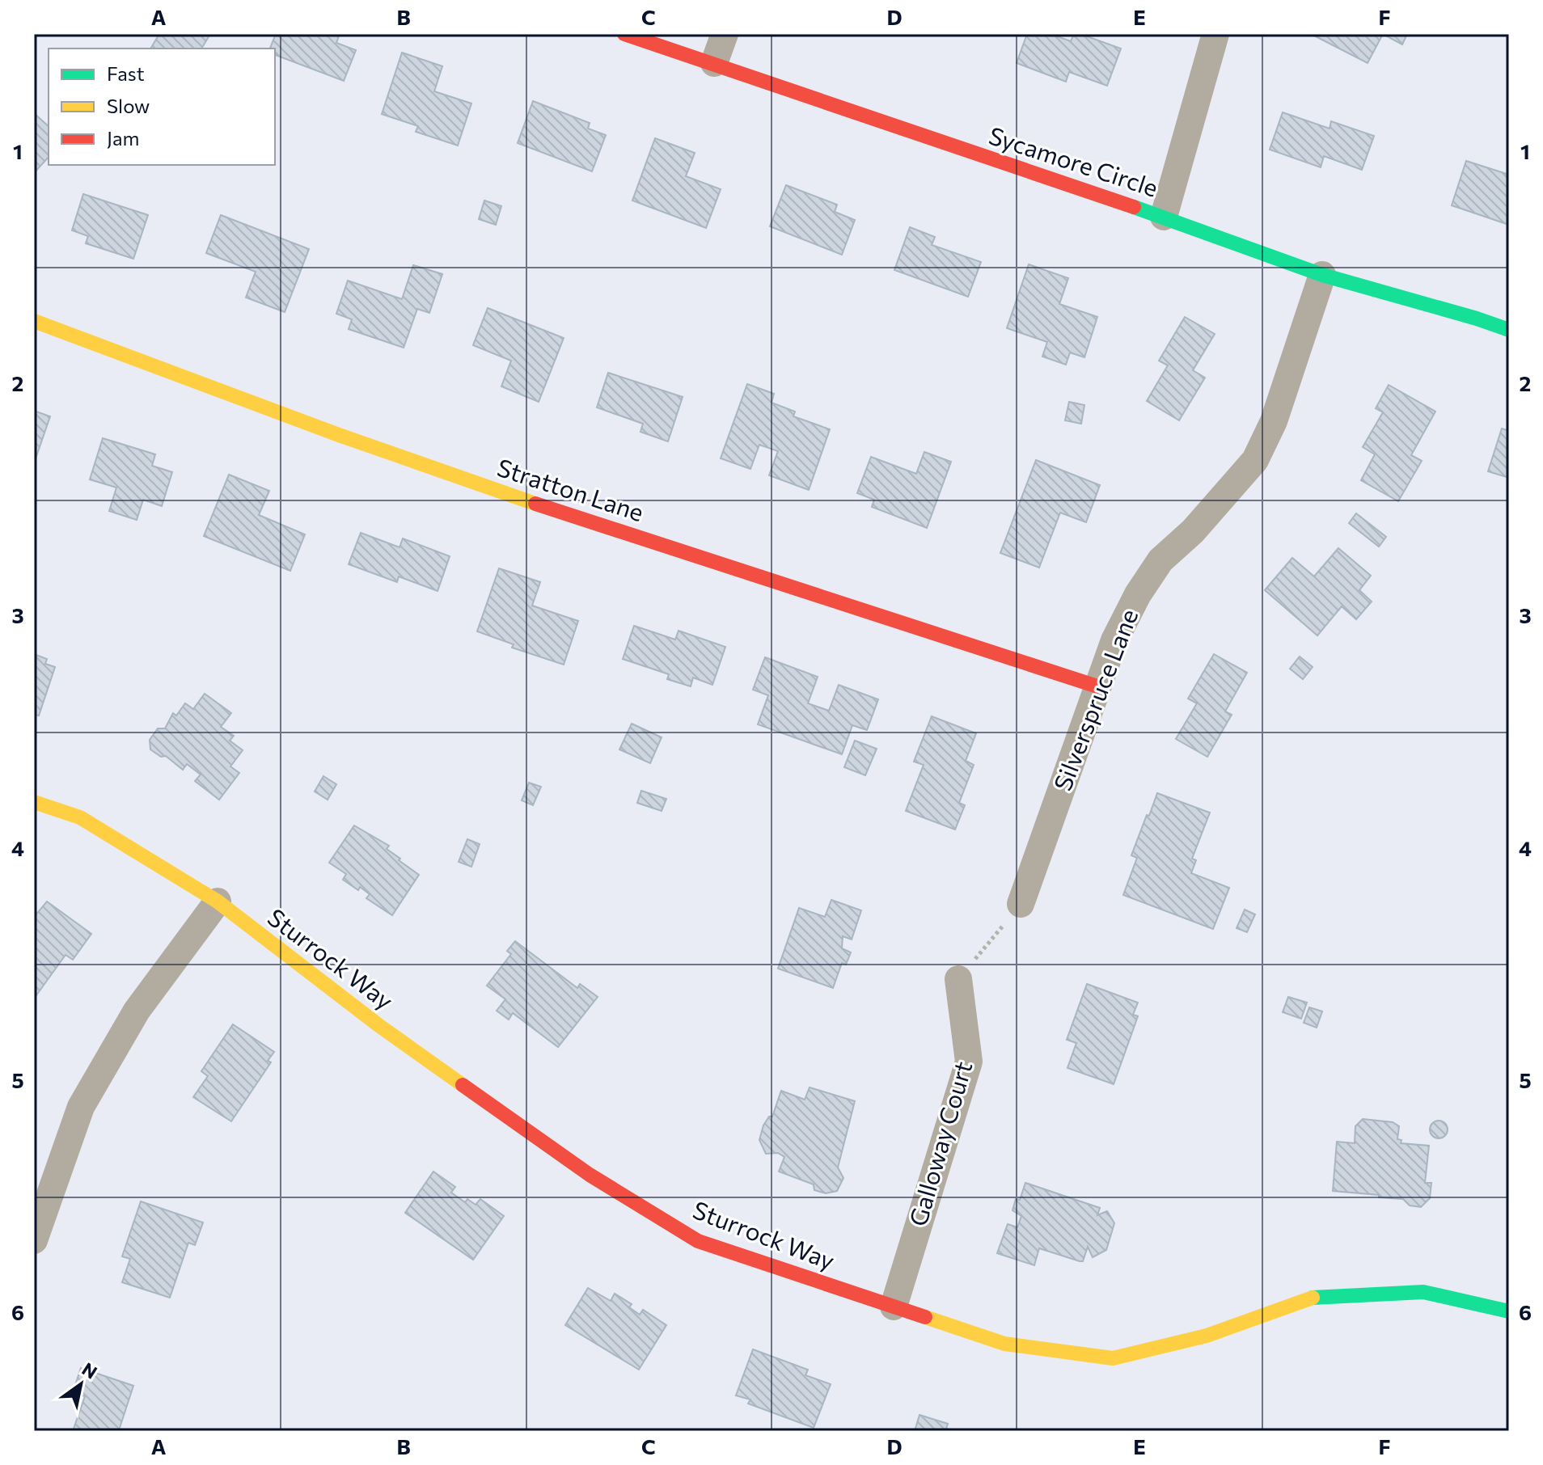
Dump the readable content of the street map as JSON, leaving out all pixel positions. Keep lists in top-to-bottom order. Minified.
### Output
{"streets":{"street":["Sycamore Circle","Stratton Lane","Silverspruce Lane","Sturrock Way","Galloway Court"]},"crossings":[["Sycamore Circle","Silverspruce Lane"],["Stratton Lane","Silverspruce Lane"],["Sturrock Way","Galloway Court"]],"legend":["Fast","Slow","Jam"],"north":"top right","grid":{"columns":["A","B","C","D","E","F"],"rows":["1","2","3","4","5","6"]}}
